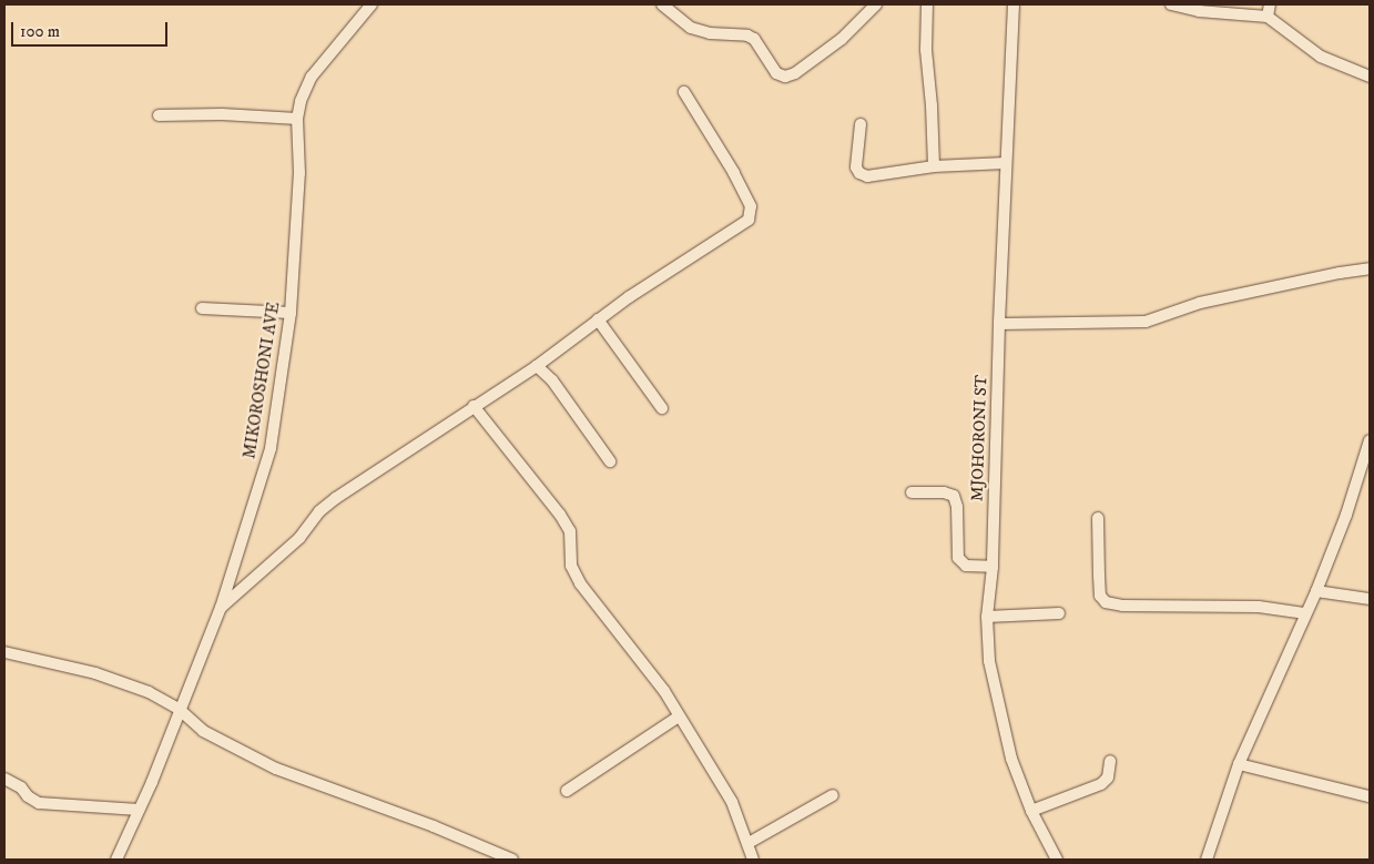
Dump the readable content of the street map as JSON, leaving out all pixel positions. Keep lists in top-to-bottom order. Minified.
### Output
{"streets":{"street":["MIKOROSHONI AVE","MJOHORONI ST"]},"scale_bar":"100 m"}
